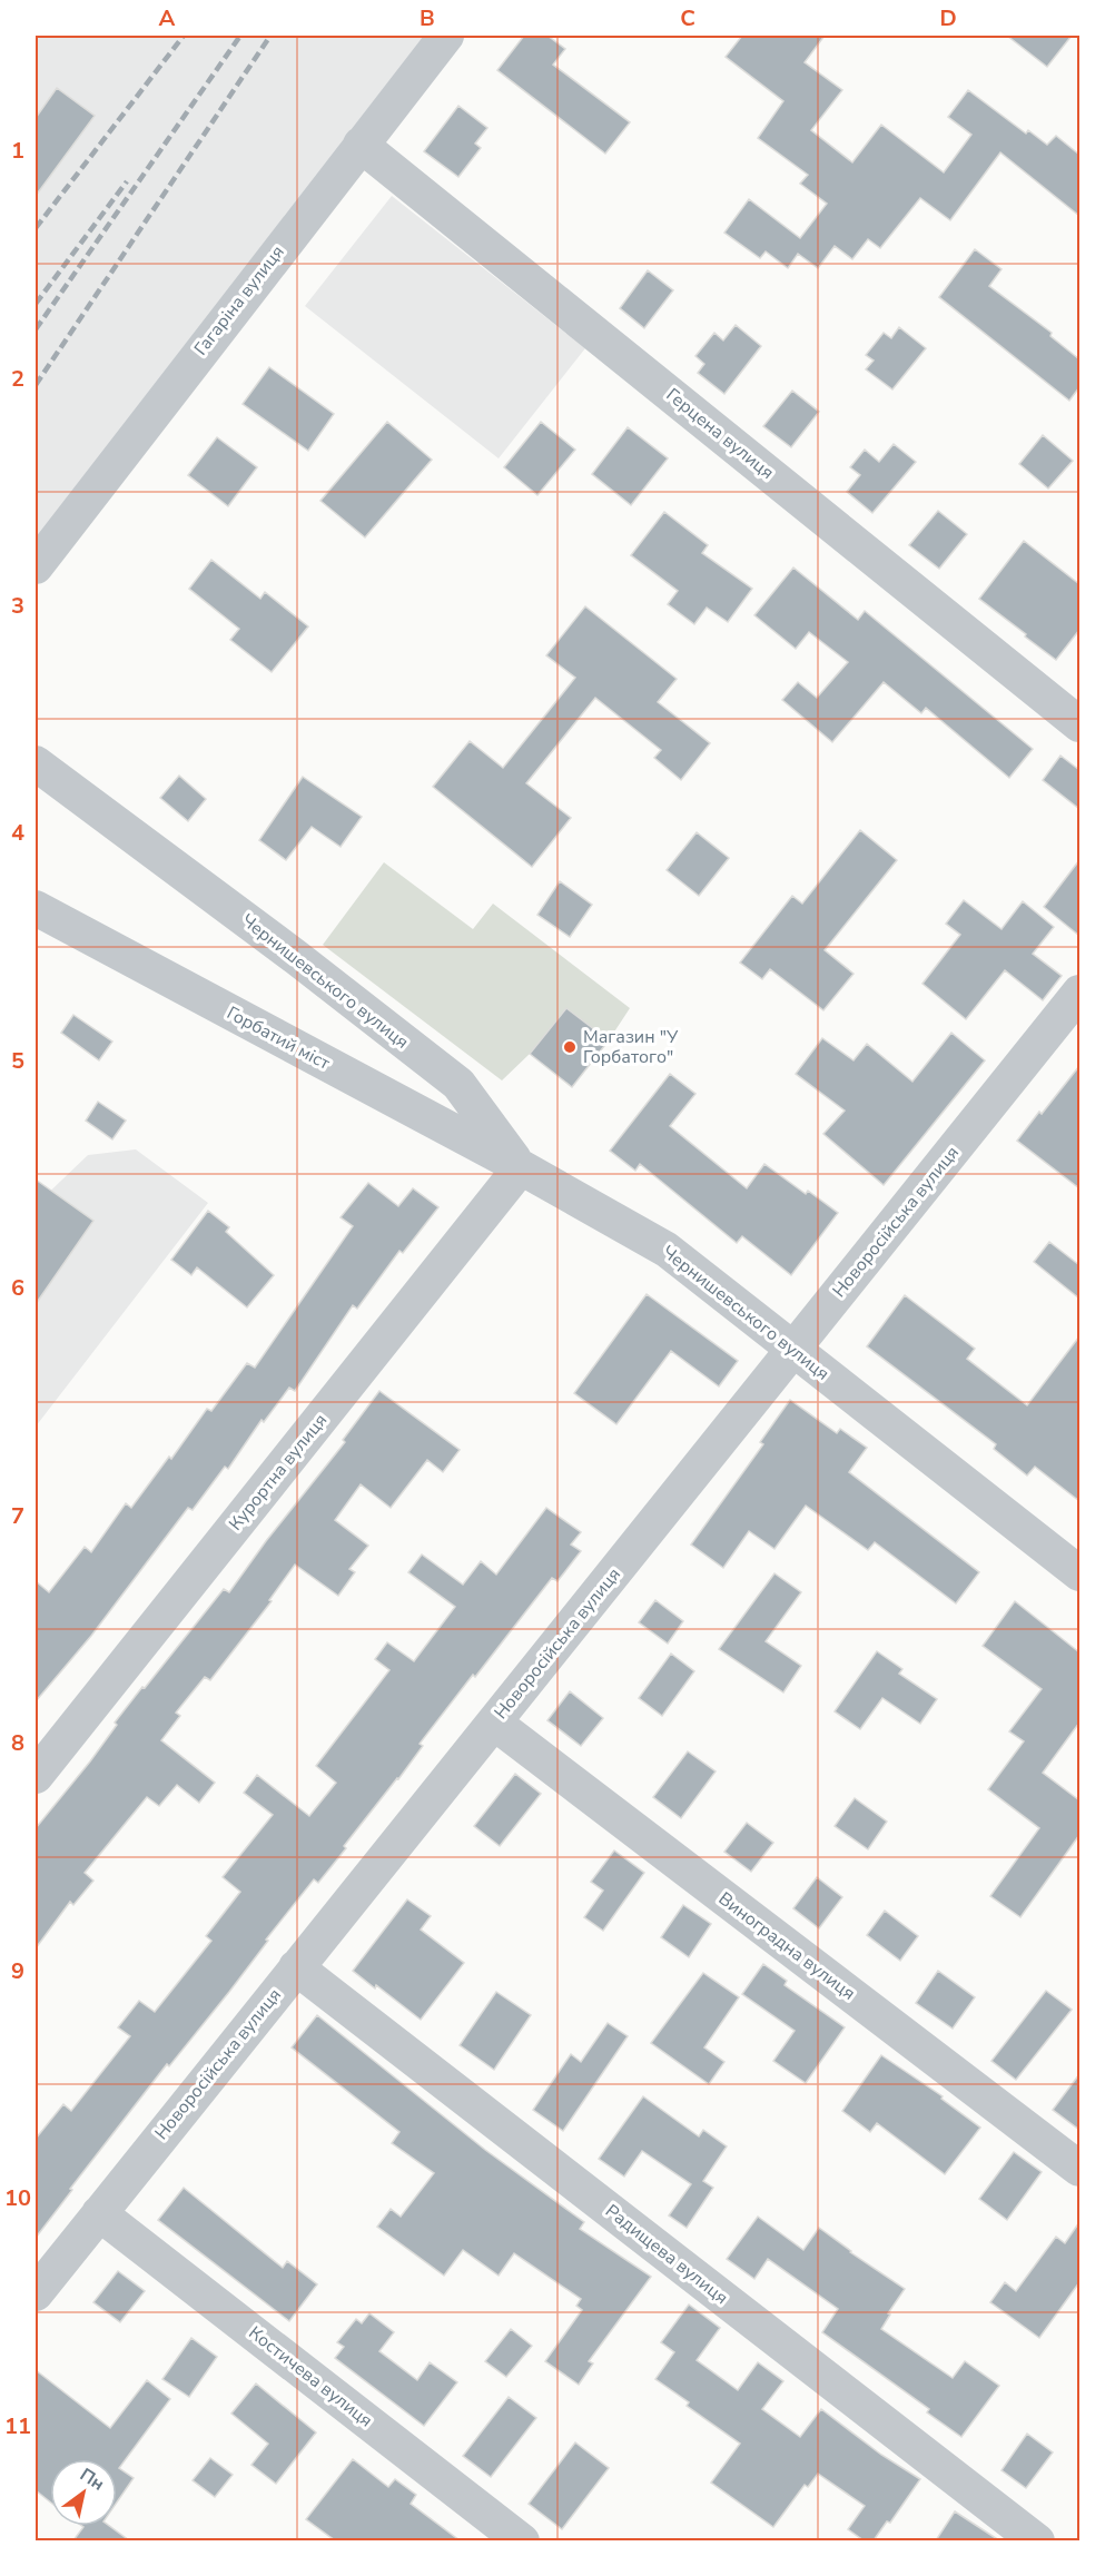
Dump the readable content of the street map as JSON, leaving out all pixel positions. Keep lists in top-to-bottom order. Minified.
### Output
{"streets":{"street":["Гагаріна вулиця","Герцена вулиця","Чернишевського вулиця","Горбатий міст","Новоросійська вулиця","Курортна вулиця","Виноградна вулиця","Радищева вулиця","Костичева вулиця"]},"crossings":[["Гагаріна вулиця","Герцена вулиця"],["Чернишевського вулиця","Горбатий міст"],["Чернишевського вулиця","Новоросійська вулиця"],["Чернишевського вулиця","Курортна вулиця"],["Горбатий міст","Курортна вулиця"],["Новоросійська вулиця","Виноградна вулиця"],["Новоросійська вулиця","Радищева вулиця"],["Новоросійська вулиця","Костичева вулиця"]],"places":["Магазин \"У Горбатого\""],"north":"top right","grid":{"columns":["A","B","C","D"],"rows":["1","2","3","4","5","6","7","8","9","10","11"]}}
